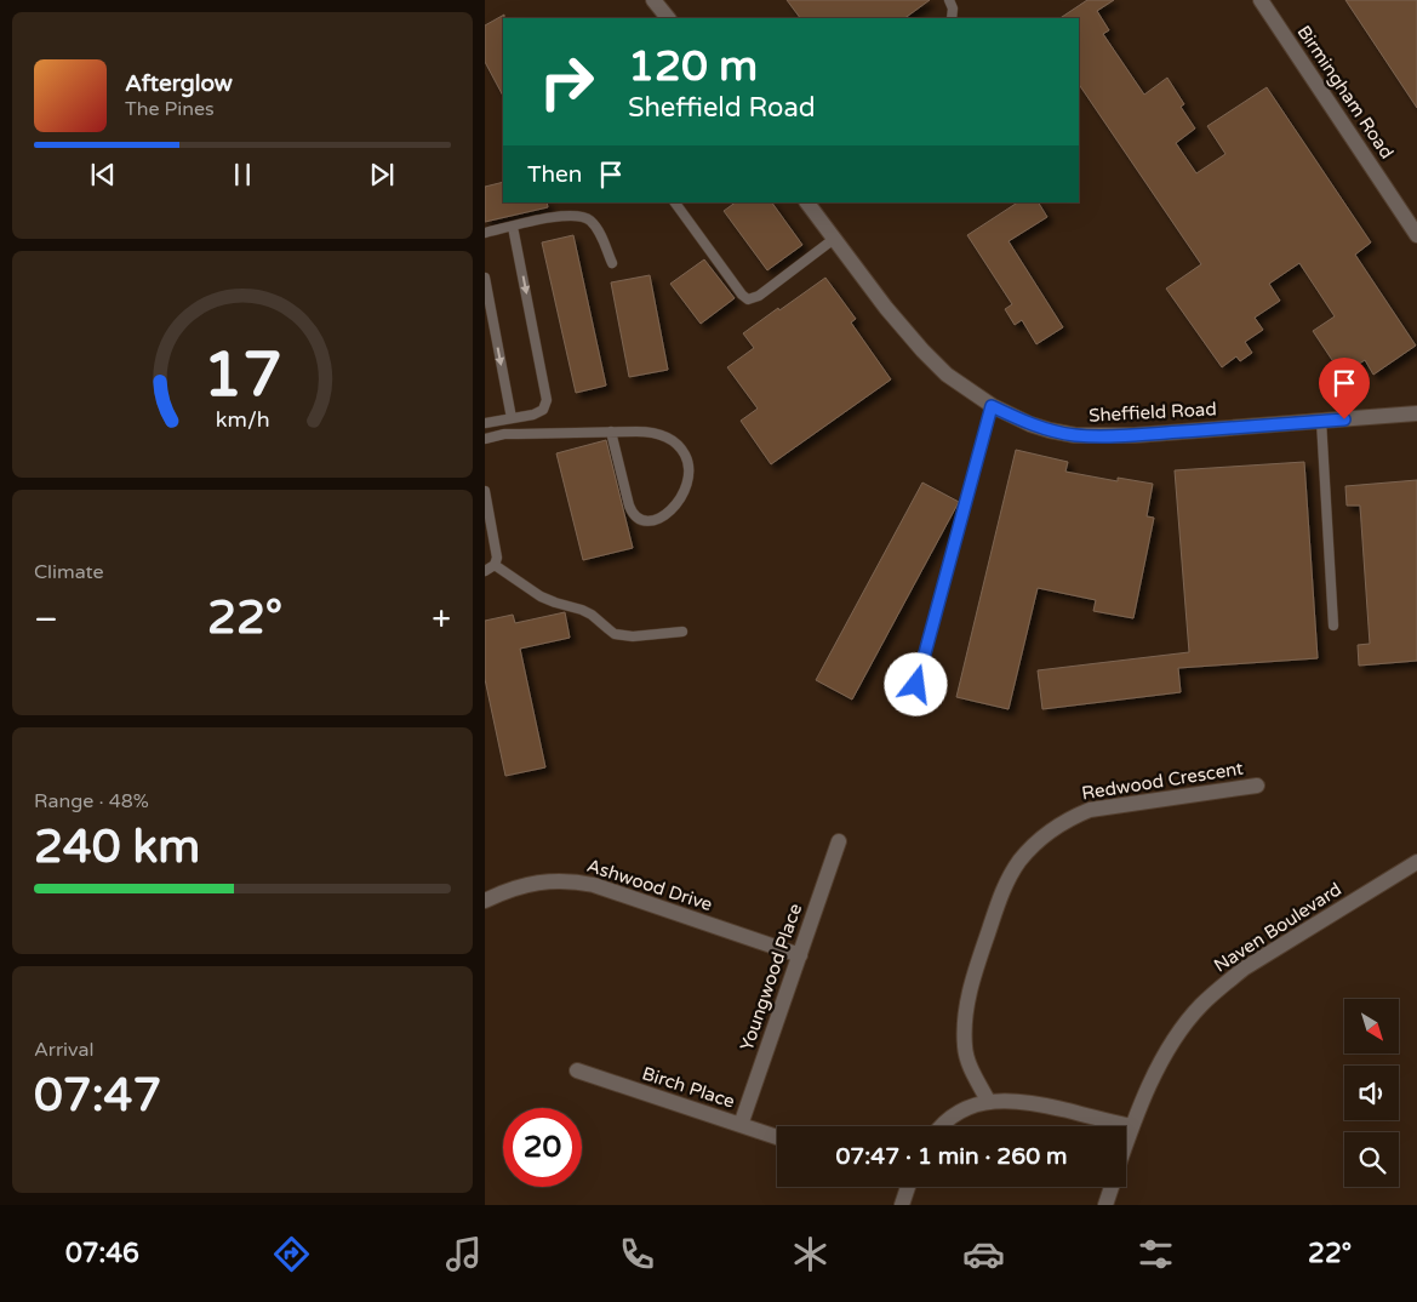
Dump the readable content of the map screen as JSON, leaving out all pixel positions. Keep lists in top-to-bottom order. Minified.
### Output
{"streets":{"street":["Birmingham Road","Sheffield Road","Redwood Crescent","Ashwood Drive","Naven Boulevard","Youngwood Place","Birch Place"]},"crossings":[["Ashwood Drive","Youngwood Place"],["Youngwood Place","Birch Place"]],"north":"bottom right","page":{"turn":["120 m","Sheffield Road"],"song":["Afterglow","The Pines"],"then":"Then","tile":["Climate",["Range · 48%","240 km"],["Arrival","07:47"]],"heat":["−","22°","+"],"limit":"20","trip":"07:47 · 1 min · 260 m","tabs":["07:46","22°"],"gauge":["17","km/h"]}}
